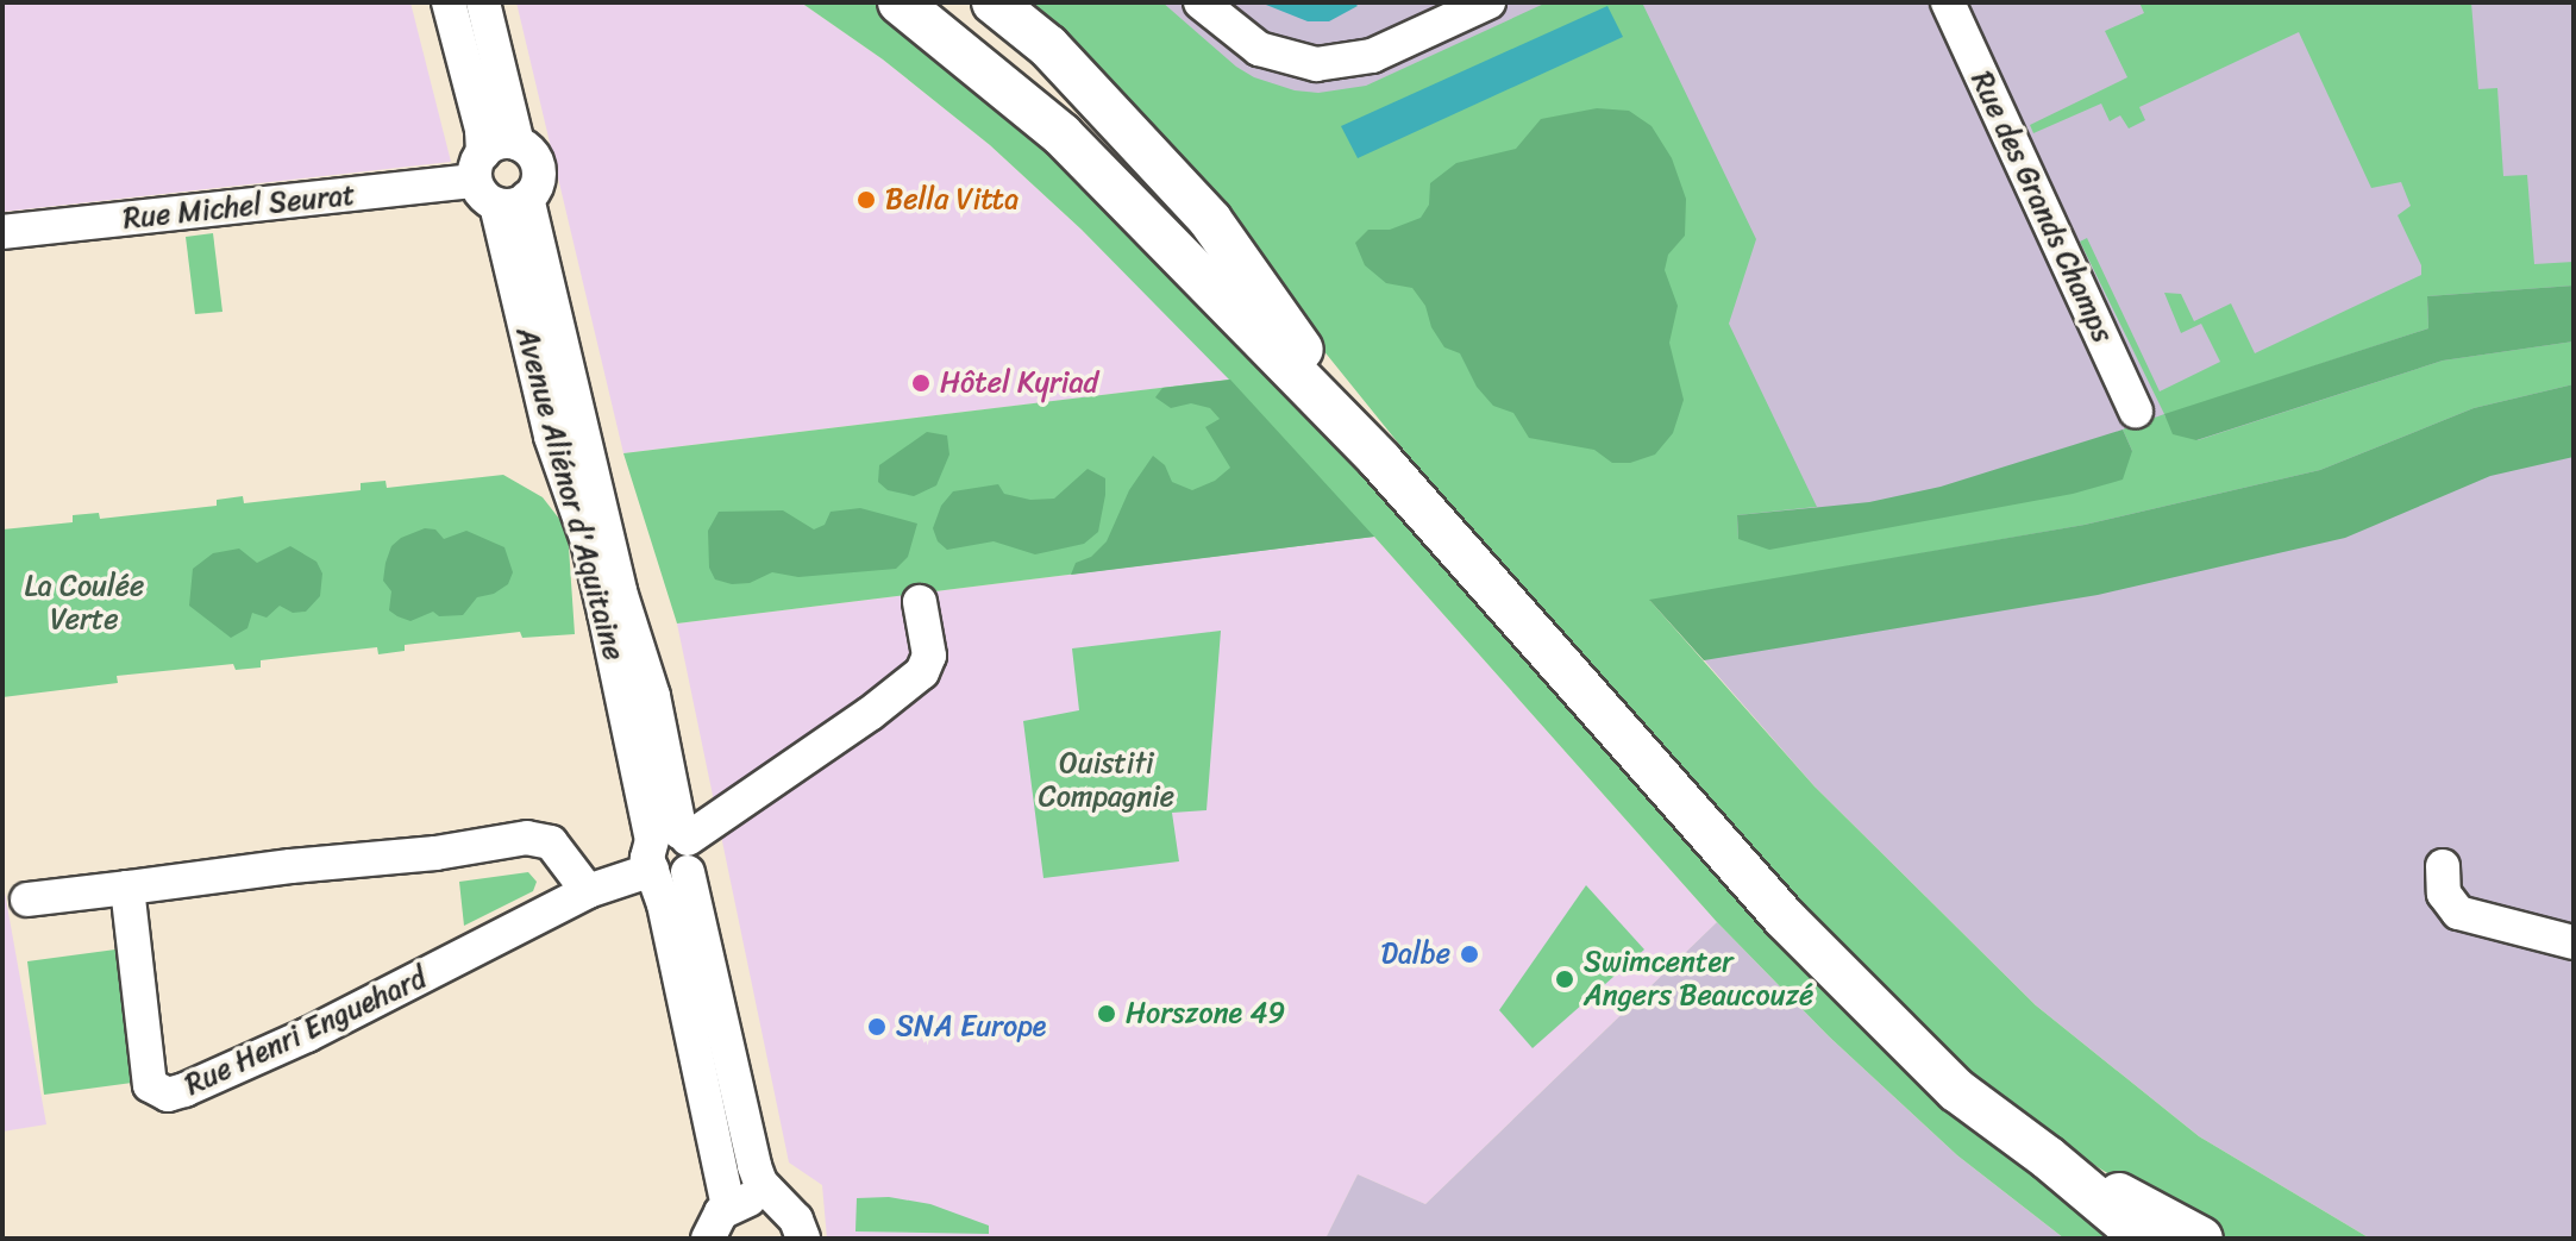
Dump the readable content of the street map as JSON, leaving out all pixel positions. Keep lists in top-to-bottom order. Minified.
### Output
{"streets":{"street":["Rue Michel Seurat","Rue des Grands Champs","Avenue Aliénor d'Aquitaine","Rue Henri Enguehard"]},"crossings":[["Rue Michel Seurat","Avenue Aliénor d'Aquitaine"],["Avenue Aliénor d'Aquitaine","Rue Henri Enguehard"]],"parks":["La Coulée Verte","Ouistiti Compagnie"],"places":["Bella Vitta","Hôtel Kyriad","Dalbe","Swimcenter Angers Beaucouzé","Horszone 49","SNA Europe"]}
